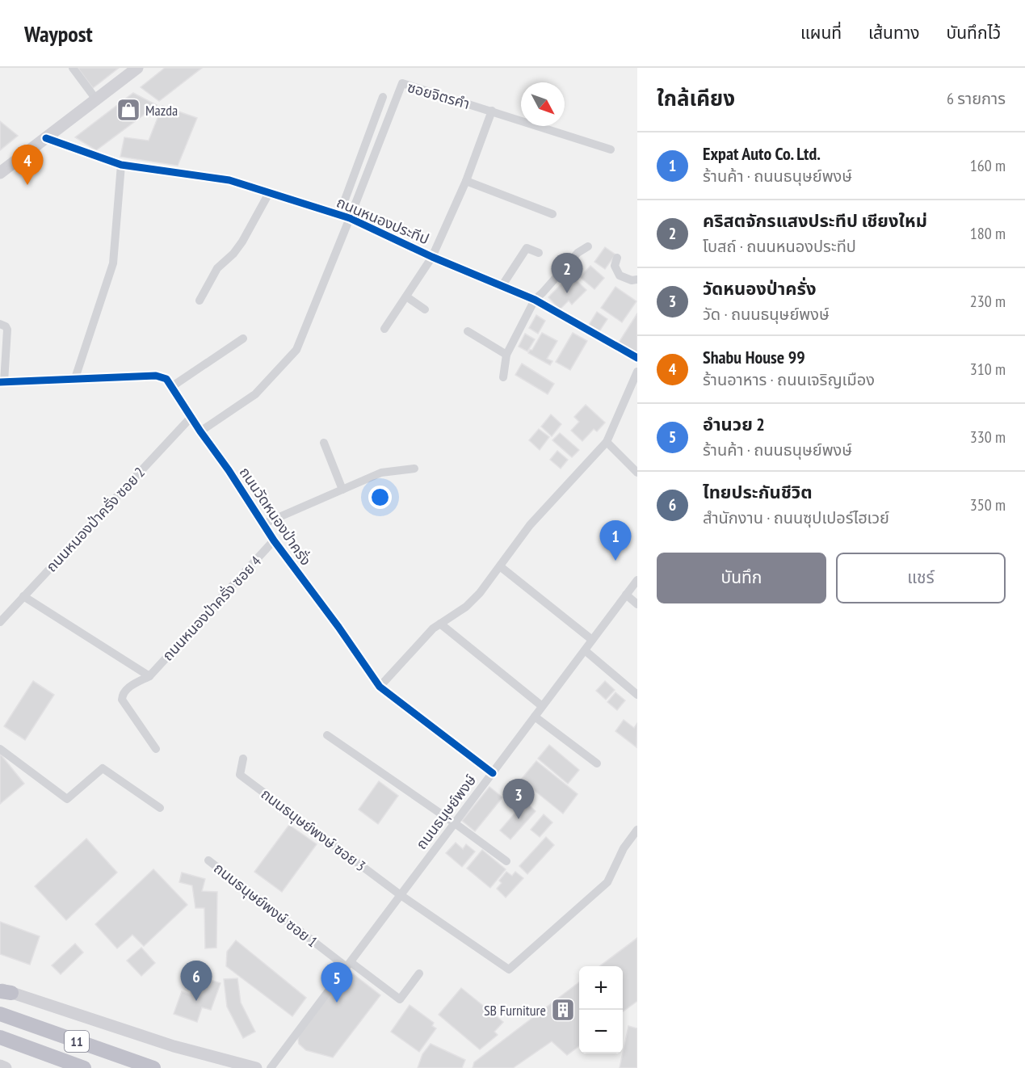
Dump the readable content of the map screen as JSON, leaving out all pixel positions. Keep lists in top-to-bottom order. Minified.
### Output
{"streets":{"highway":["11"],"street":["ซอยจิตรคำ","ถนนหนองประทีป","ถนนวัดหนองป่าครั่ง","ถนนหนองป่าครั่ง ซอย 2","ถนนหนองป่าครั่ง ซอย 4","ถนนธนุษย์พงษ์","ถนนธนุษย์พงษ์ ซอย 3","ถนนธนุษย์พงษ์ ซอย 1"]},"crossings":[["ซอยจิตรคำ","ถนนหนองประทีป"],["ถนนวัดหนองป่าครั่ง","ถนนหนองป่าครั่ง ซอย 2"],["ถนนวัดหนองป่าครั่ง","ถนนหนองป่าครั่ง ซอย 4"],["ถนนวัดหนองป่าครั่ง","ถนนธนุษย์พงษ์"],["ถนนธนุษย์พงษ์","ถนนธนุษย์พงษ์ ซอย 3"],["ถนนธนุษย์พงษ์","ถนนธนุษย์พงษ์ ซอย 1"]],"places":{"shop":["Mazda"],"building":["SB Furniture"]},"north":"bottom right","page":{"header":"Waypost","nav":["แผนที่","เส้นทาง","บันทึกไว้"],"heading":["ใกล้เคียง","6 รายการ"],"list":[{"mark":"1","name":"Expat Auto Co. Ltd.","note":"ร้านค้า · ถนนธนุษย์พงษ์","value":"160 m"},{"mark":"2","name":"คริสตจักรแสงประทีป เชียงใหม่","note":"โบสถ์ · ถนนหนองประทีป","value":"180 m"},{"mark":"3","name":"วัดหนองป่าครั่ง","note":"วัด · ถนนธนุษย์พงษ์","value":"230 m"},{"mark":"4","name":"Shabu House 99","note":"ร้านอาหาร · ถนนเจริญเมือง","value":"310 m"},{"mark":"5","name":"อำนวย 2","note":"ร้านค้า · ถนนธนุษย์พงษ์","value":"330 m"},{"mark":"6","name":"ไทยประกันชีวิต","note":"สำนักงาน · ถนนซุปเปอร์ไฮเวย์","value":"350 m"}],"pins":["4","2","1","3","6","5"],"buttons":["บันทึก","แชร์"],"map_buttons":["+","−"]}}
